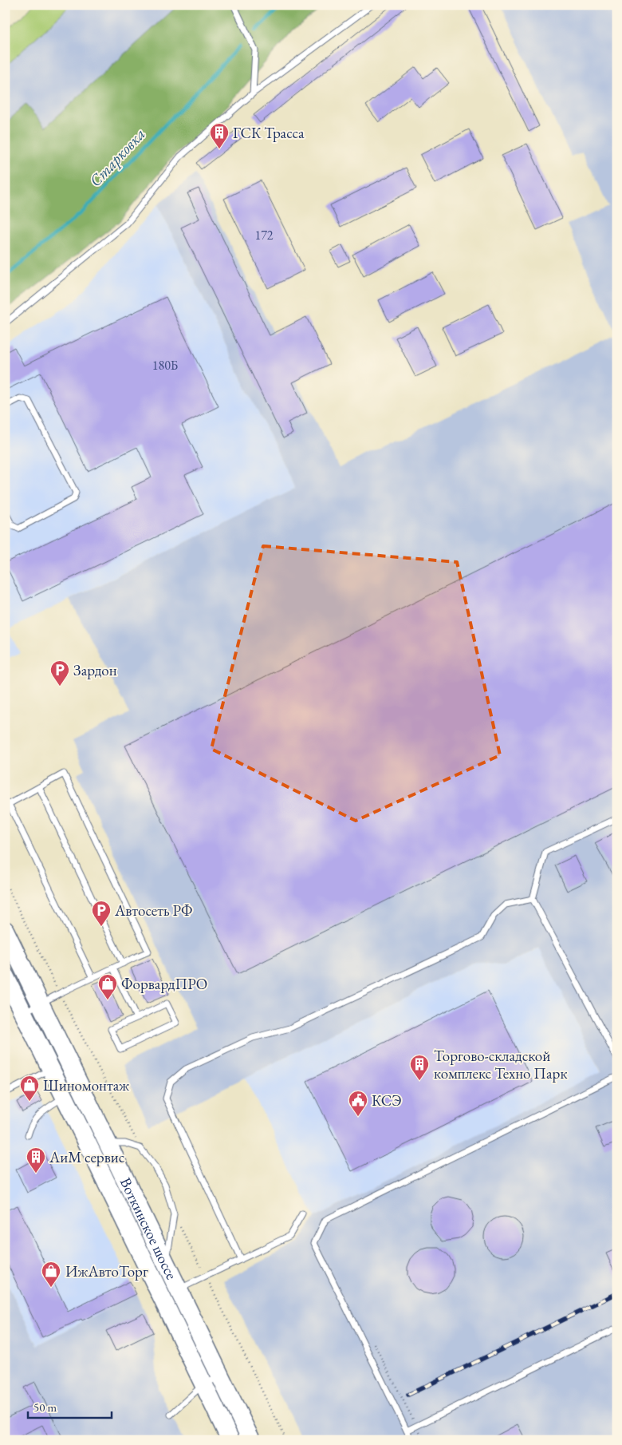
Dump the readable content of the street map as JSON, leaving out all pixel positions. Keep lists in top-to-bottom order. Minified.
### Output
{"streets":{"main road":["Воткинское шоссе"]},"water":["Старковка"],"places":{"building":["ГСК Трасса","Торгово-складской комплекс Техно Парк","АиМ сервис"],"parking":["Зардон","Автосеть РФ"],"shop":["ФорвардПРО","Шиномонтаж","ИжАвтоТорг"],"public building":["КСЭ"]},"house_numbers":["172","180Б"],"scale_bar":"50 m"}
